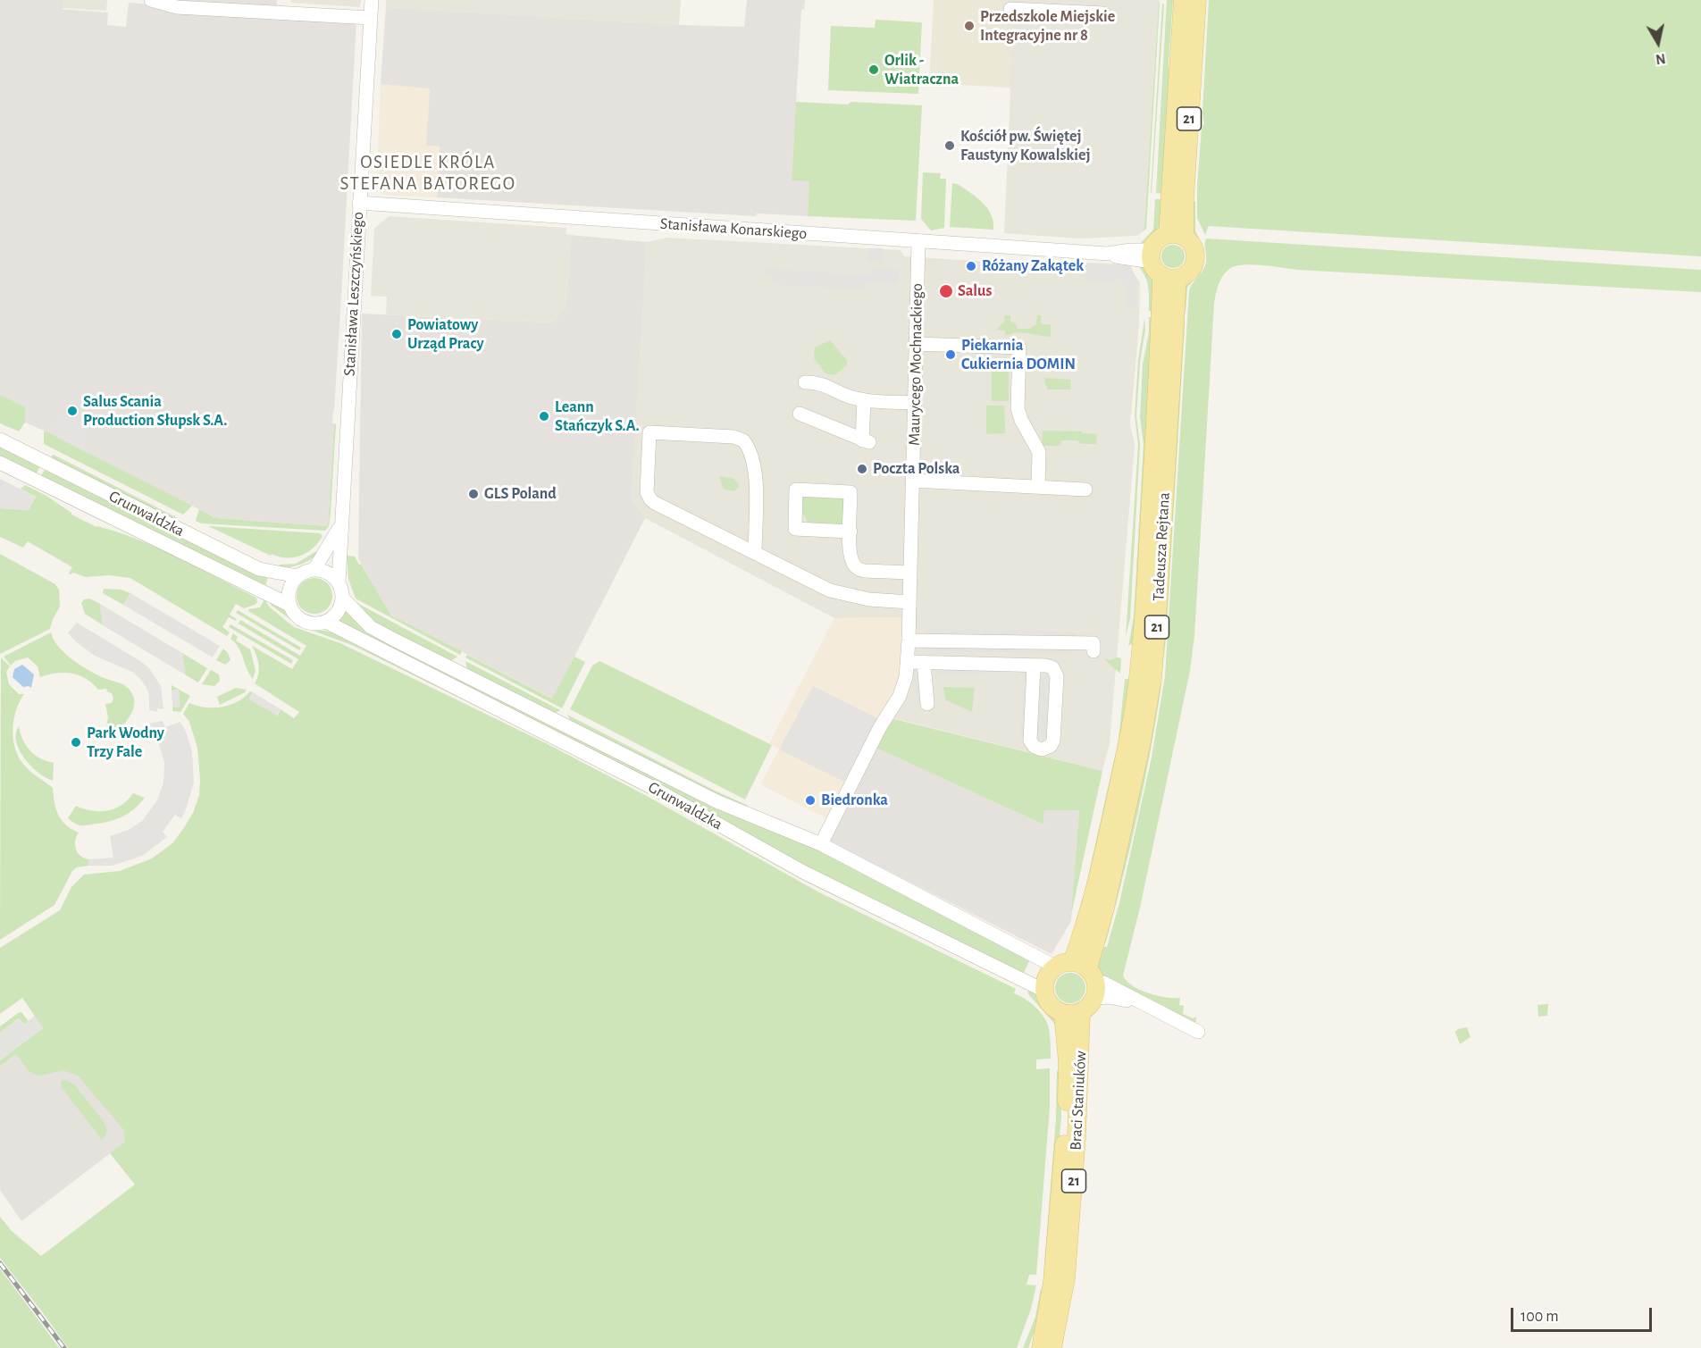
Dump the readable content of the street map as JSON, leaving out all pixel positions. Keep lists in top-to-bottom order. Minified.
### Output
{"streets":{"main road":["21","Tadeusza Rejtana","Braci Staniuków"],"street":["Stanisława Konarskiego","Stanisława Leszczyńskiego","Maurycego Mochnackiego","Grunwaldzka"]},"crossings":[["21","Stanisława Konarskiego"],["21","Grunwaldzka"],["21","Tadeusza Rejtana"],["21","Braci Staniuków"],["Stanisława Konarskiego","Stanisława Leszczyńskiego"],["Stanisława Konarskiego","Maurycego Mochnackiego"],["Stanisława Konarskiego","Tadeusza Rejtana"],["Stanisława Leszczyńskiego","Grunwaldzka"],["Maurycego Mochnackiego","Grunwaldzka"],["Grunwaldzka","Tadeusza Rejtana"],["Grunwaldzka","Braci Staniuków"],["Tadeusza Rejtana","Braci Staniuków"]],"districts":["OSIEDLE KRÓLA STEFANA BATOREGO"],"places":["Przedszkole Miejskie Integracyjne nr 8","Orlik - Wiatraczna","Kościół pw. Świętej Faustyny Kowalskiej","Różany Zakątek","Salus","Powiatowy Urząd Pracy","Piekarnia Cukiernia DOMIN","Salus Scania Production Słupsk S.A.","Leann Stańczyk S.A.","Poczta Polska","GLS Poland","Park Wodny Trzy Fale","Biedronka"],"scale_bar":"100 m","north":"bottom"}
